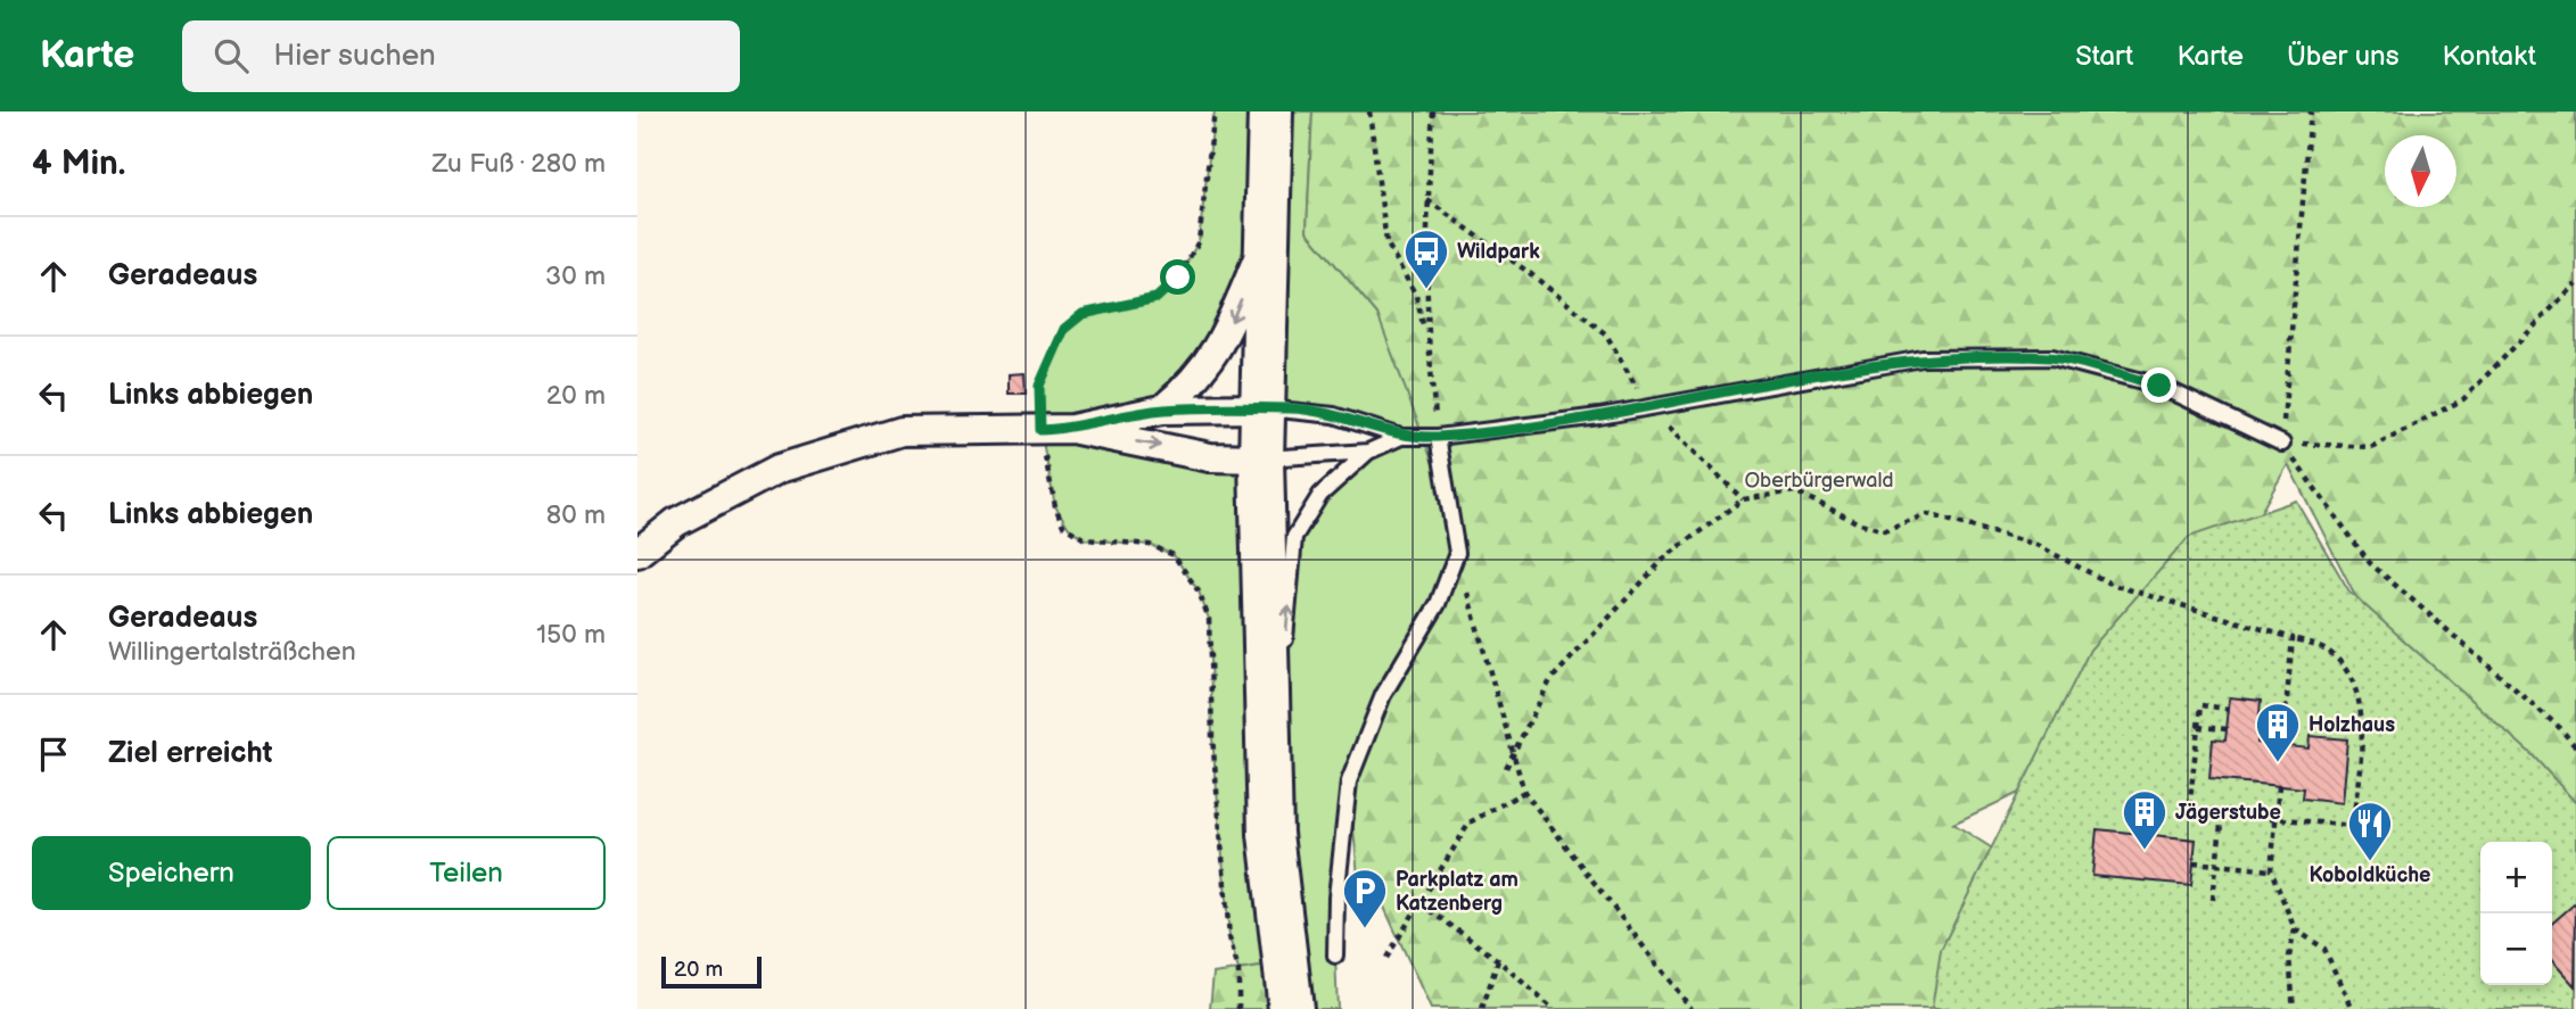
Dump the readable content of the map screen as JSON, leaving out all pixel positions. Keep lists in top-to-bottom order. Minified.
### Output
{"parks":["Oberbürgerwald"],"places":{"bus stop":["Wildpark"],"building":["Holzhaus","Jägerstube"],"restaurant":["Koboldküche"],"parking":["Parkplatz am Katzenberg"]},"scale_bar":"20 m","north":"bottom","page":{"header":"Karte","search":"Hier suchen","nav":["Start","Karte","Über uns","Kontakt"],"heading":["4 Min.","Zu Fuß · 280 m"],"list":[["Geradeaus","30 m"],["Links abbiegen","20 m"],["Links abbiegen","80 m"],["Geradeaus","Willingertalsträßchen","150 m"],"Ziel erreicht"],"buttons":["Speichern","Teilen"],"map_buttons":["+","−"],"scale":"20 m"}}
